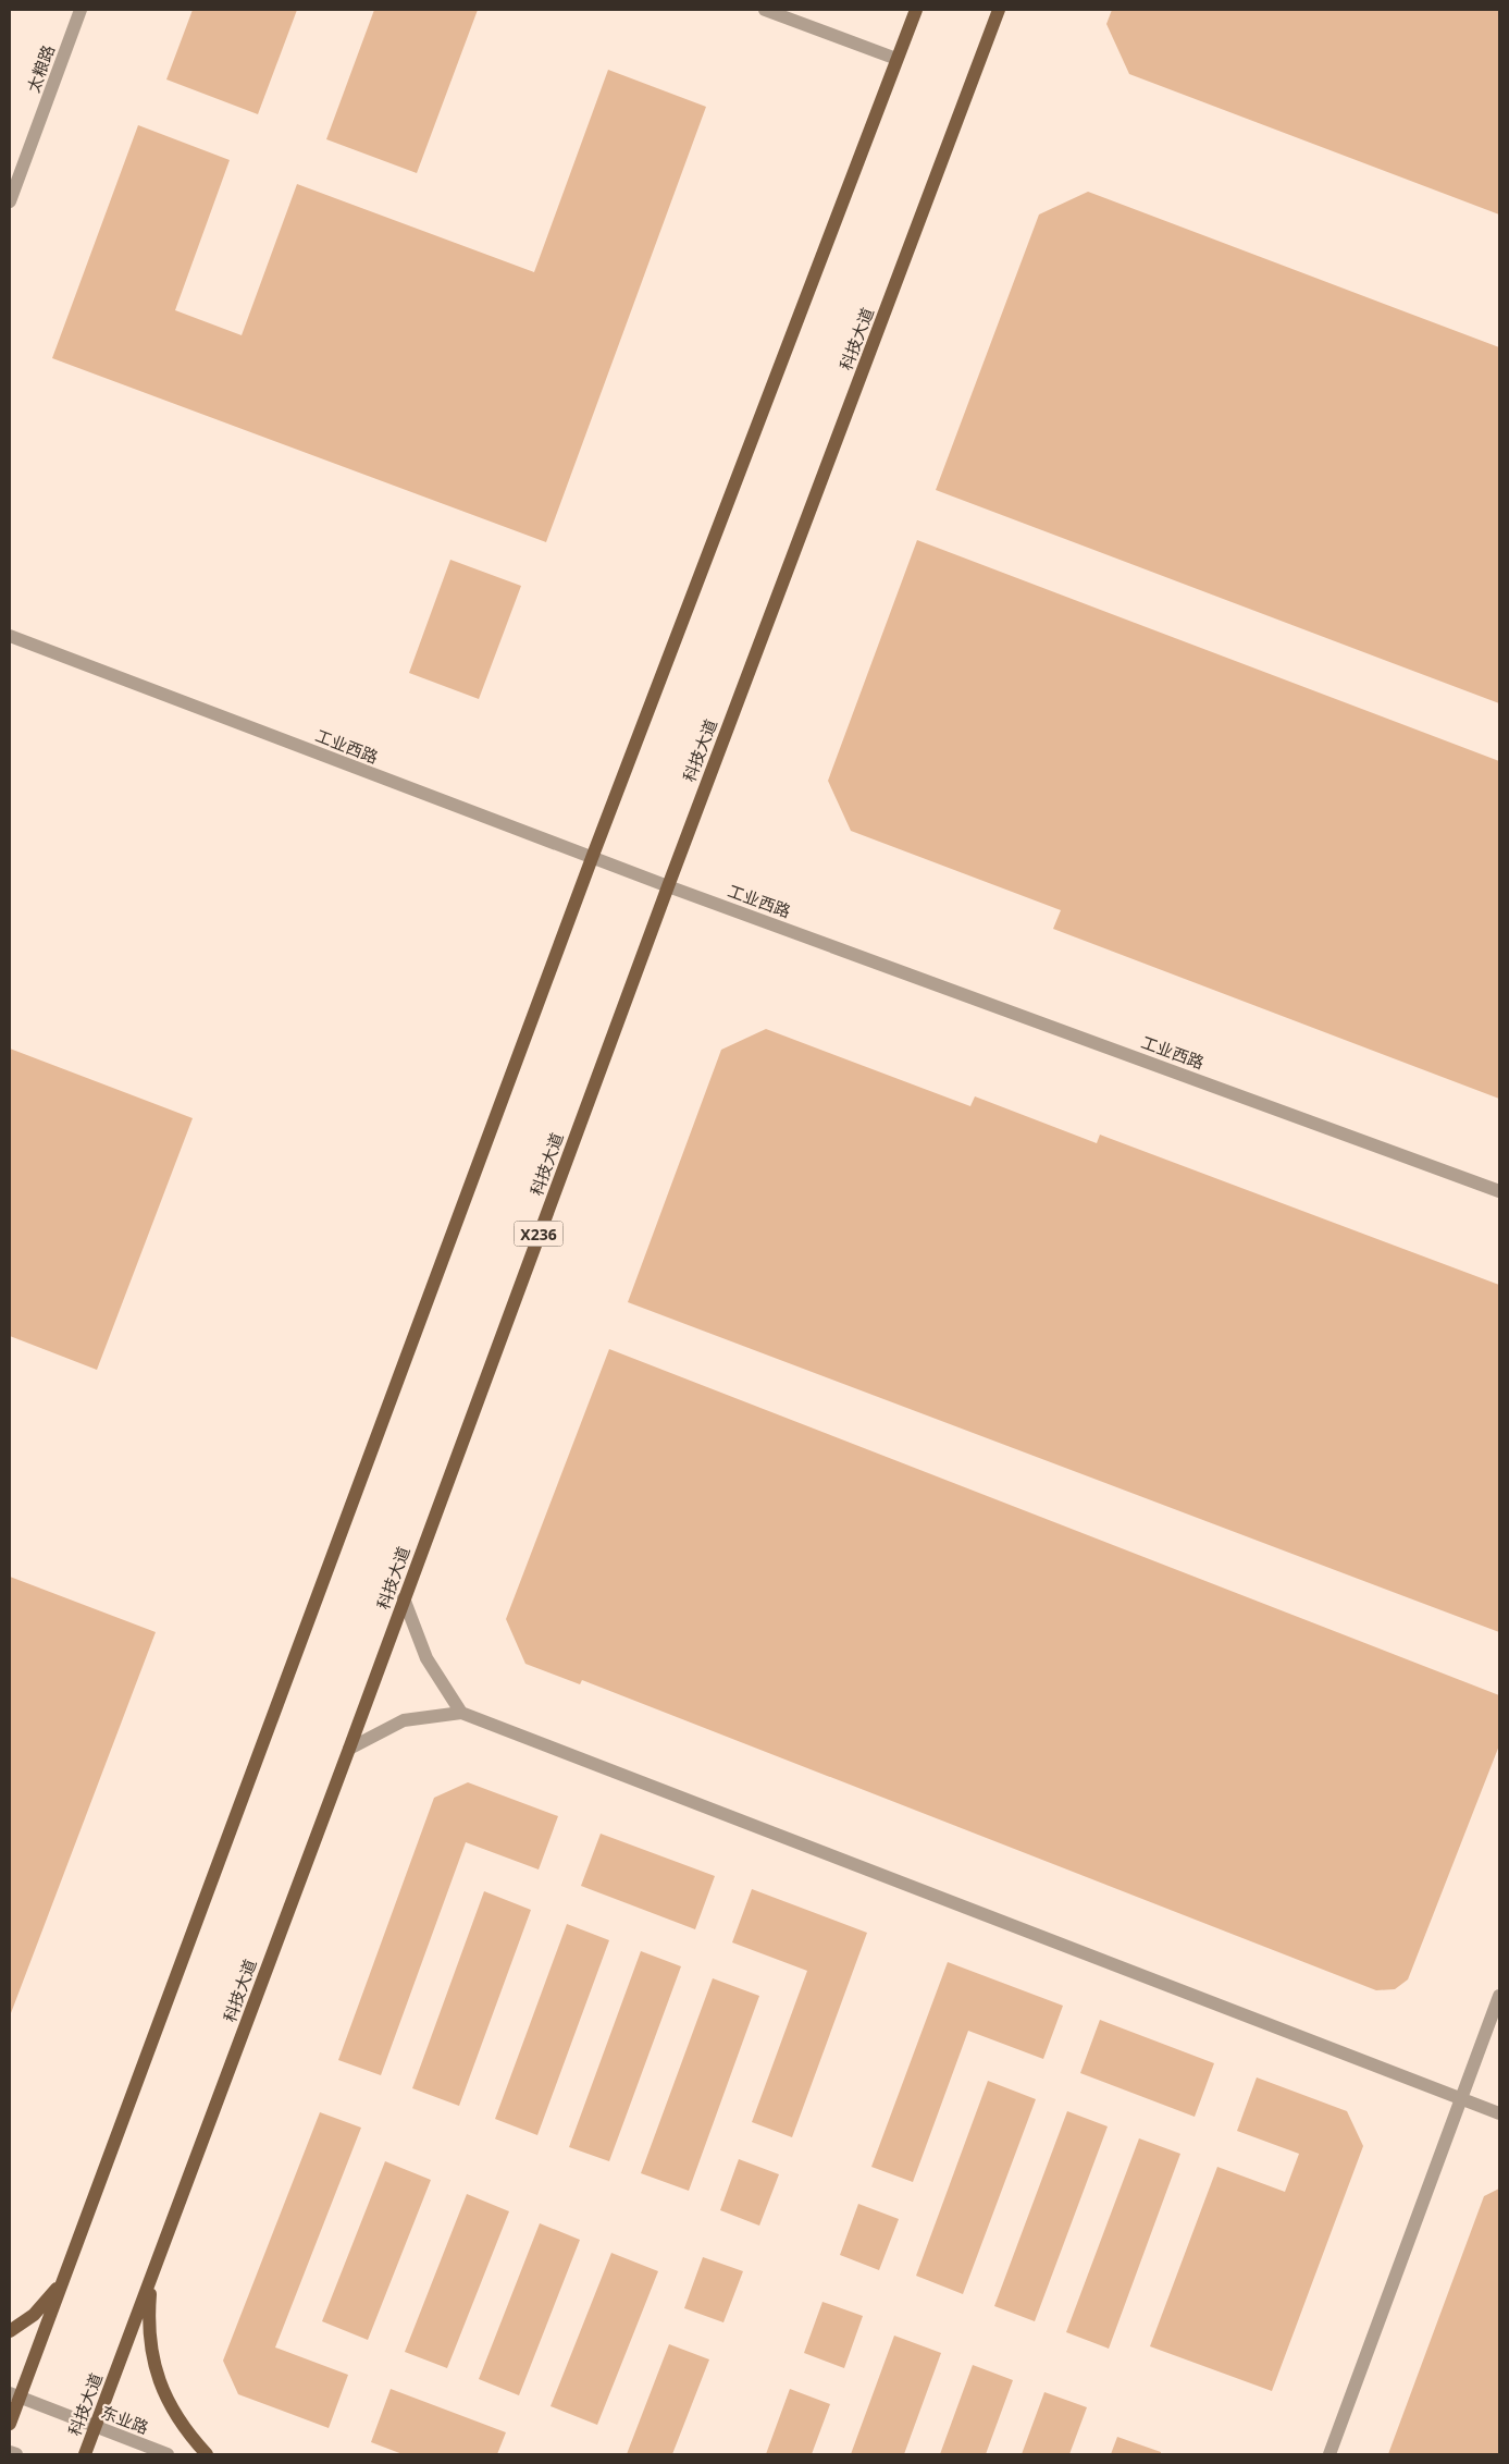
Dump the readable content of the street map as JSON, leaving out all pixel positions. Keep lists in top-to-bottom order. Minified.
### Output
{"streets":{"main road":["科技大道","X236"],"street":["太粮路","工业西路","东业路"]},"crossings":[["科技大道","工业西路"],["科技大道","东业路"]]}
